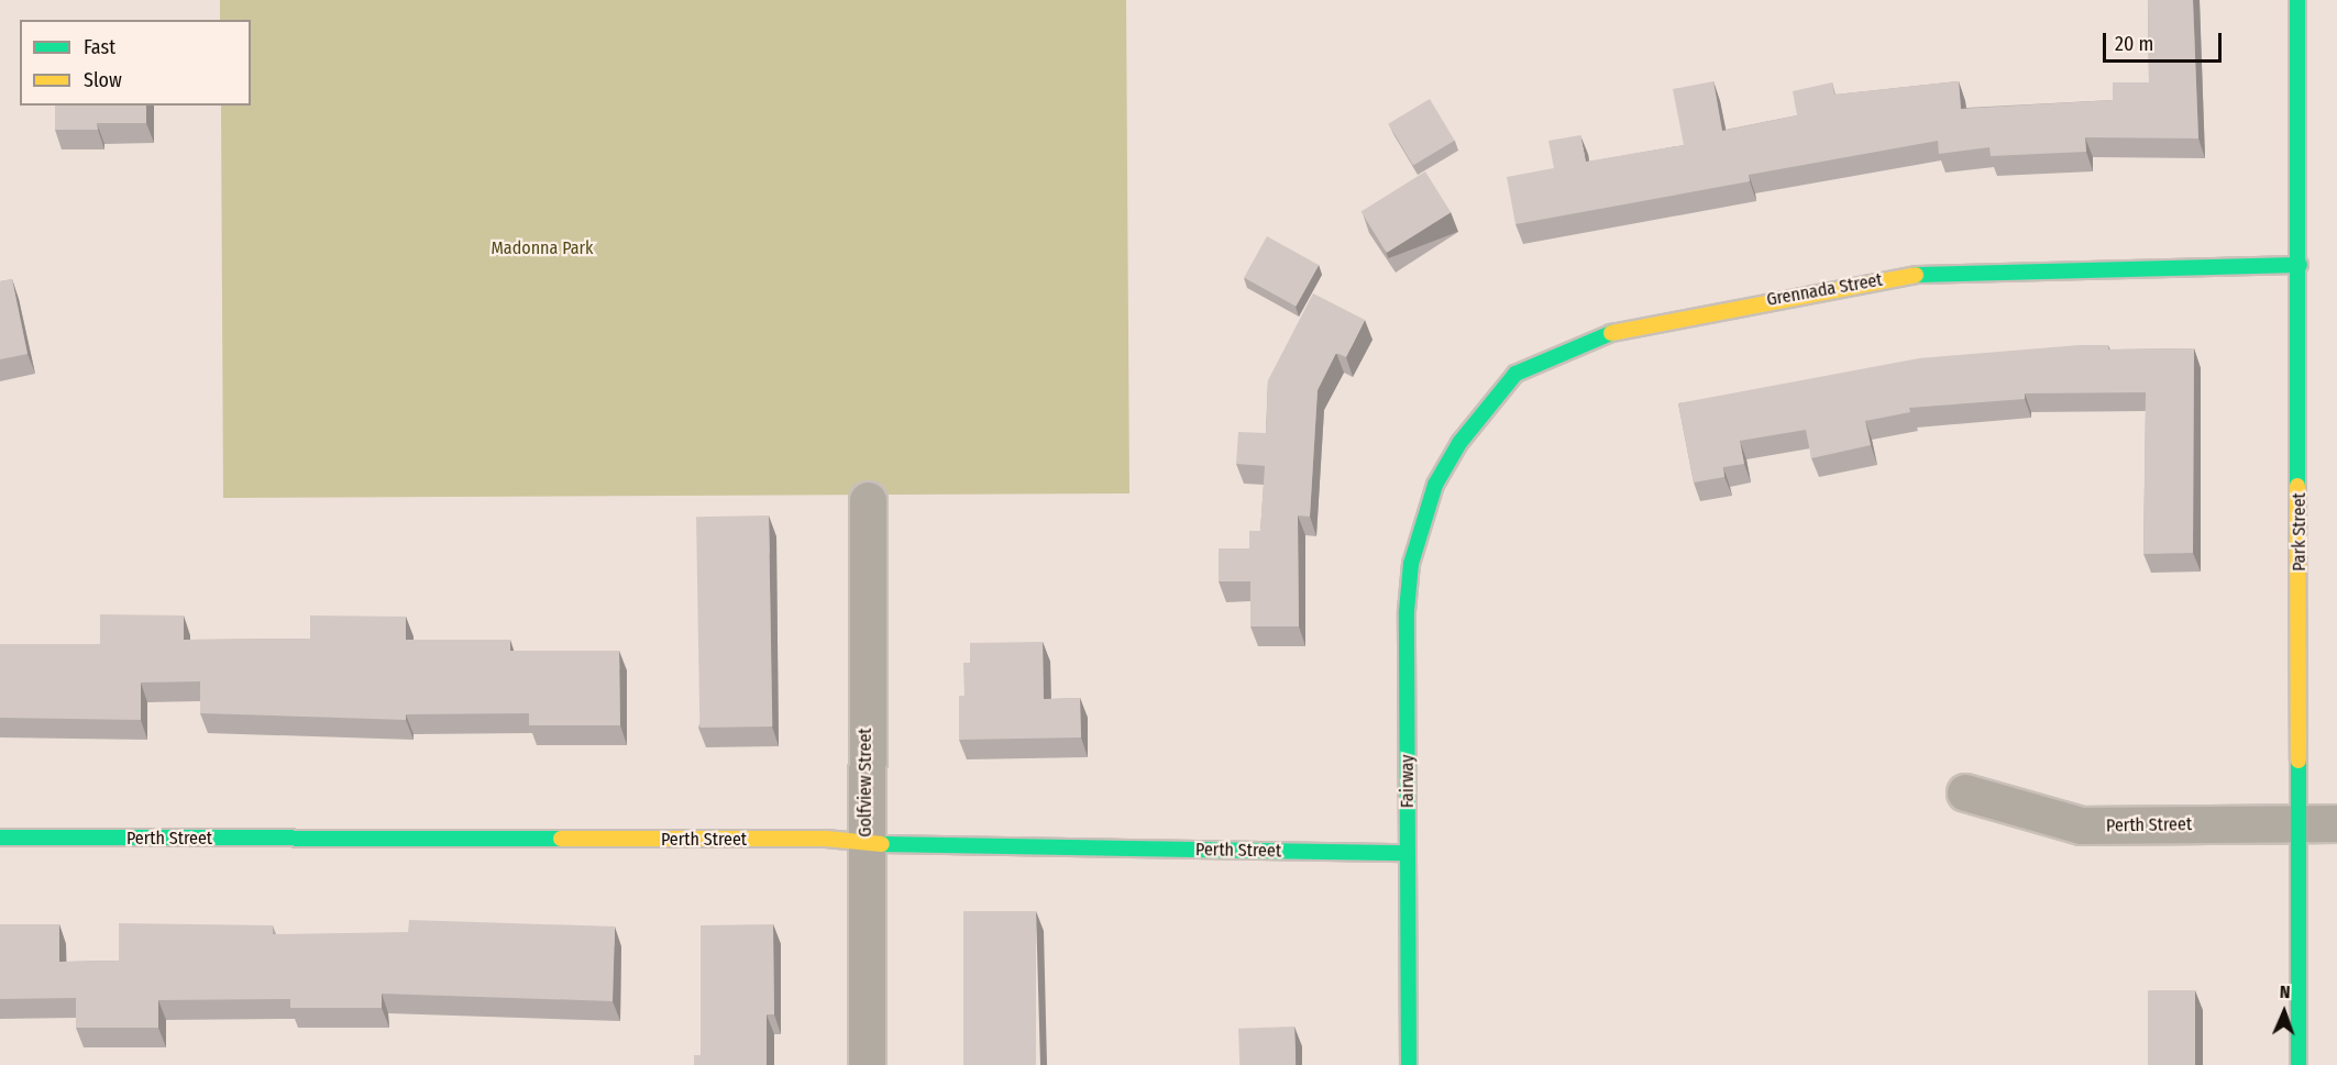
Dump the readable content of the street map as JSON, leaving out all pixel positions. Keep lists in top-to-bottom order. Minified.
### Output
{"streets":{"street":["Grennada Street","Park Street","Fairway","Golfview Street","Perth Street"]},"crossings":[["Grennada Street","Park Street"],["Grennada Street","Fairway"],["Park Street","Perth Street"],["Fairway","Perth Street"],["Golfview Street","Perth Street"]],"parks":["Madonna Park"],"legend":["Fast","Slow"],"scale_bar":"20 m","north":"top"}
